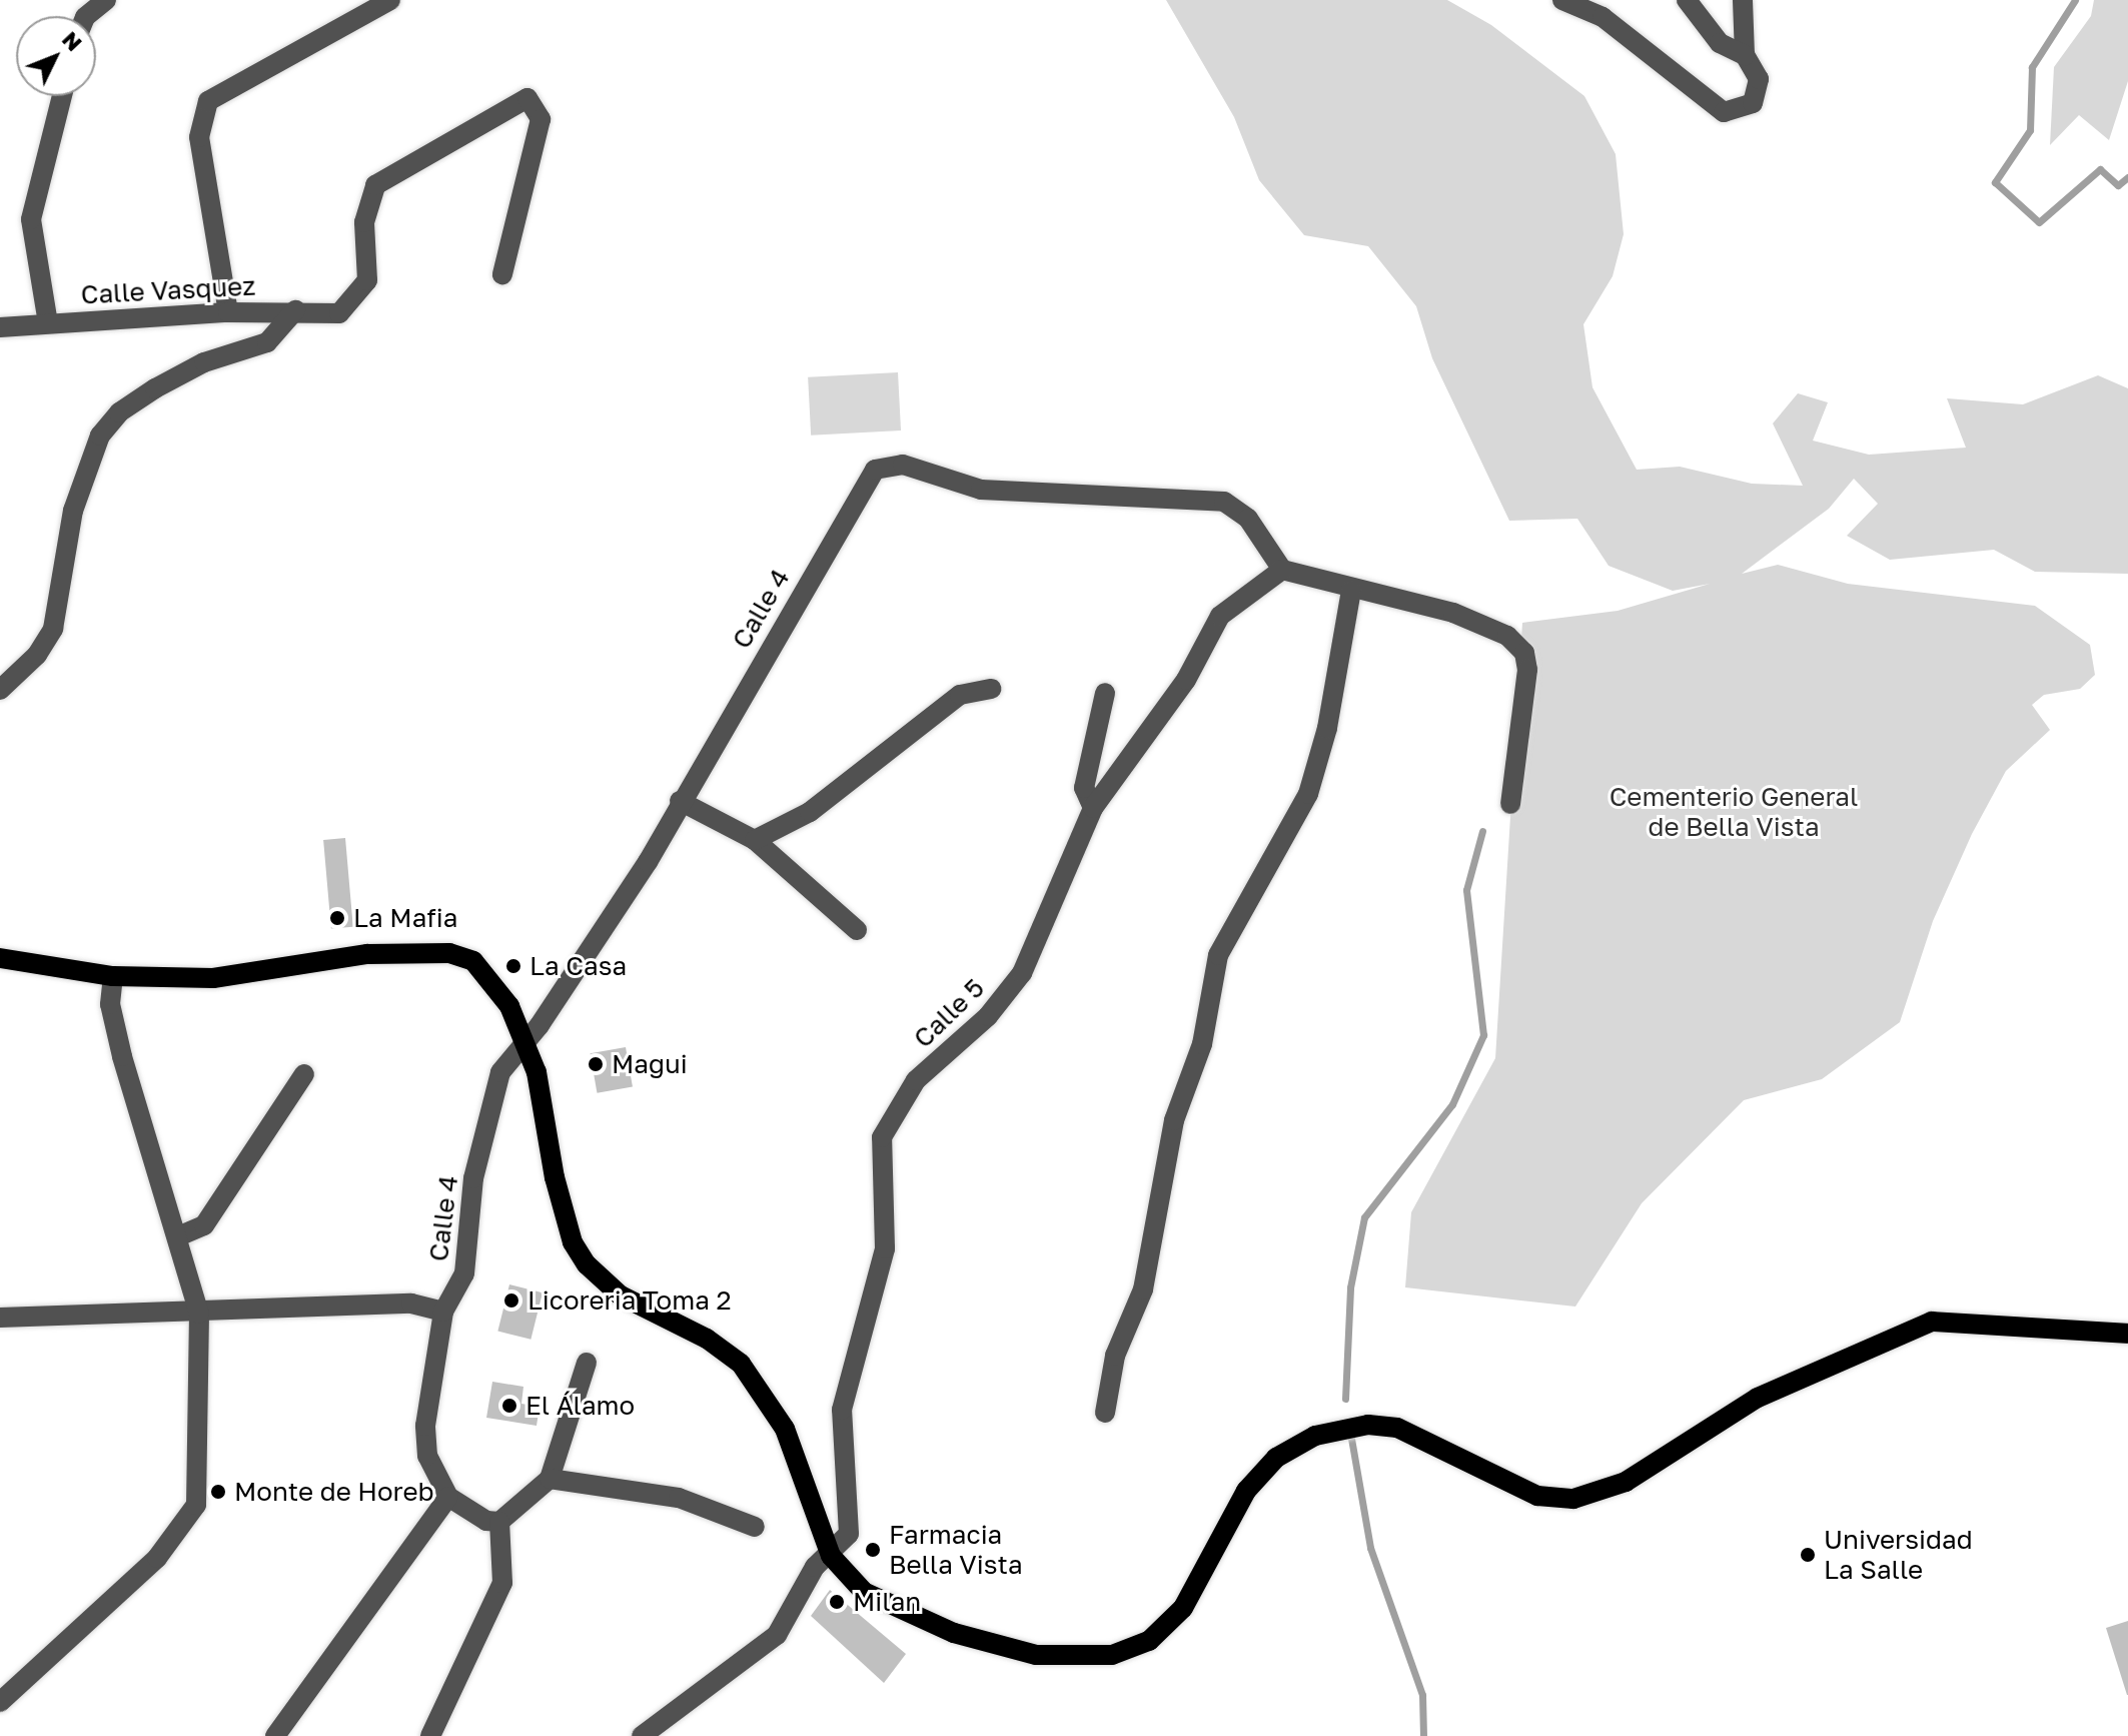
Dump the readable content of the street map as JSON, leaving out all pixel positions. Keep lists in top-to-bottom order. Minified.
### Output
{"streets":{"street":["Calle Vasquez","Calle 4","Calle 5"]},"crossings":[["Calle 4","Calle 5"]],"parks":["Cementerio General de Bella Vista"],"places":["La Mafia","La Casa","Magui","Licoreria Toma 2","El Álamo","Monte de Horeb","Farmacia Bella Vista","Universidad La Salle","Milan"],"north":"top right"}
